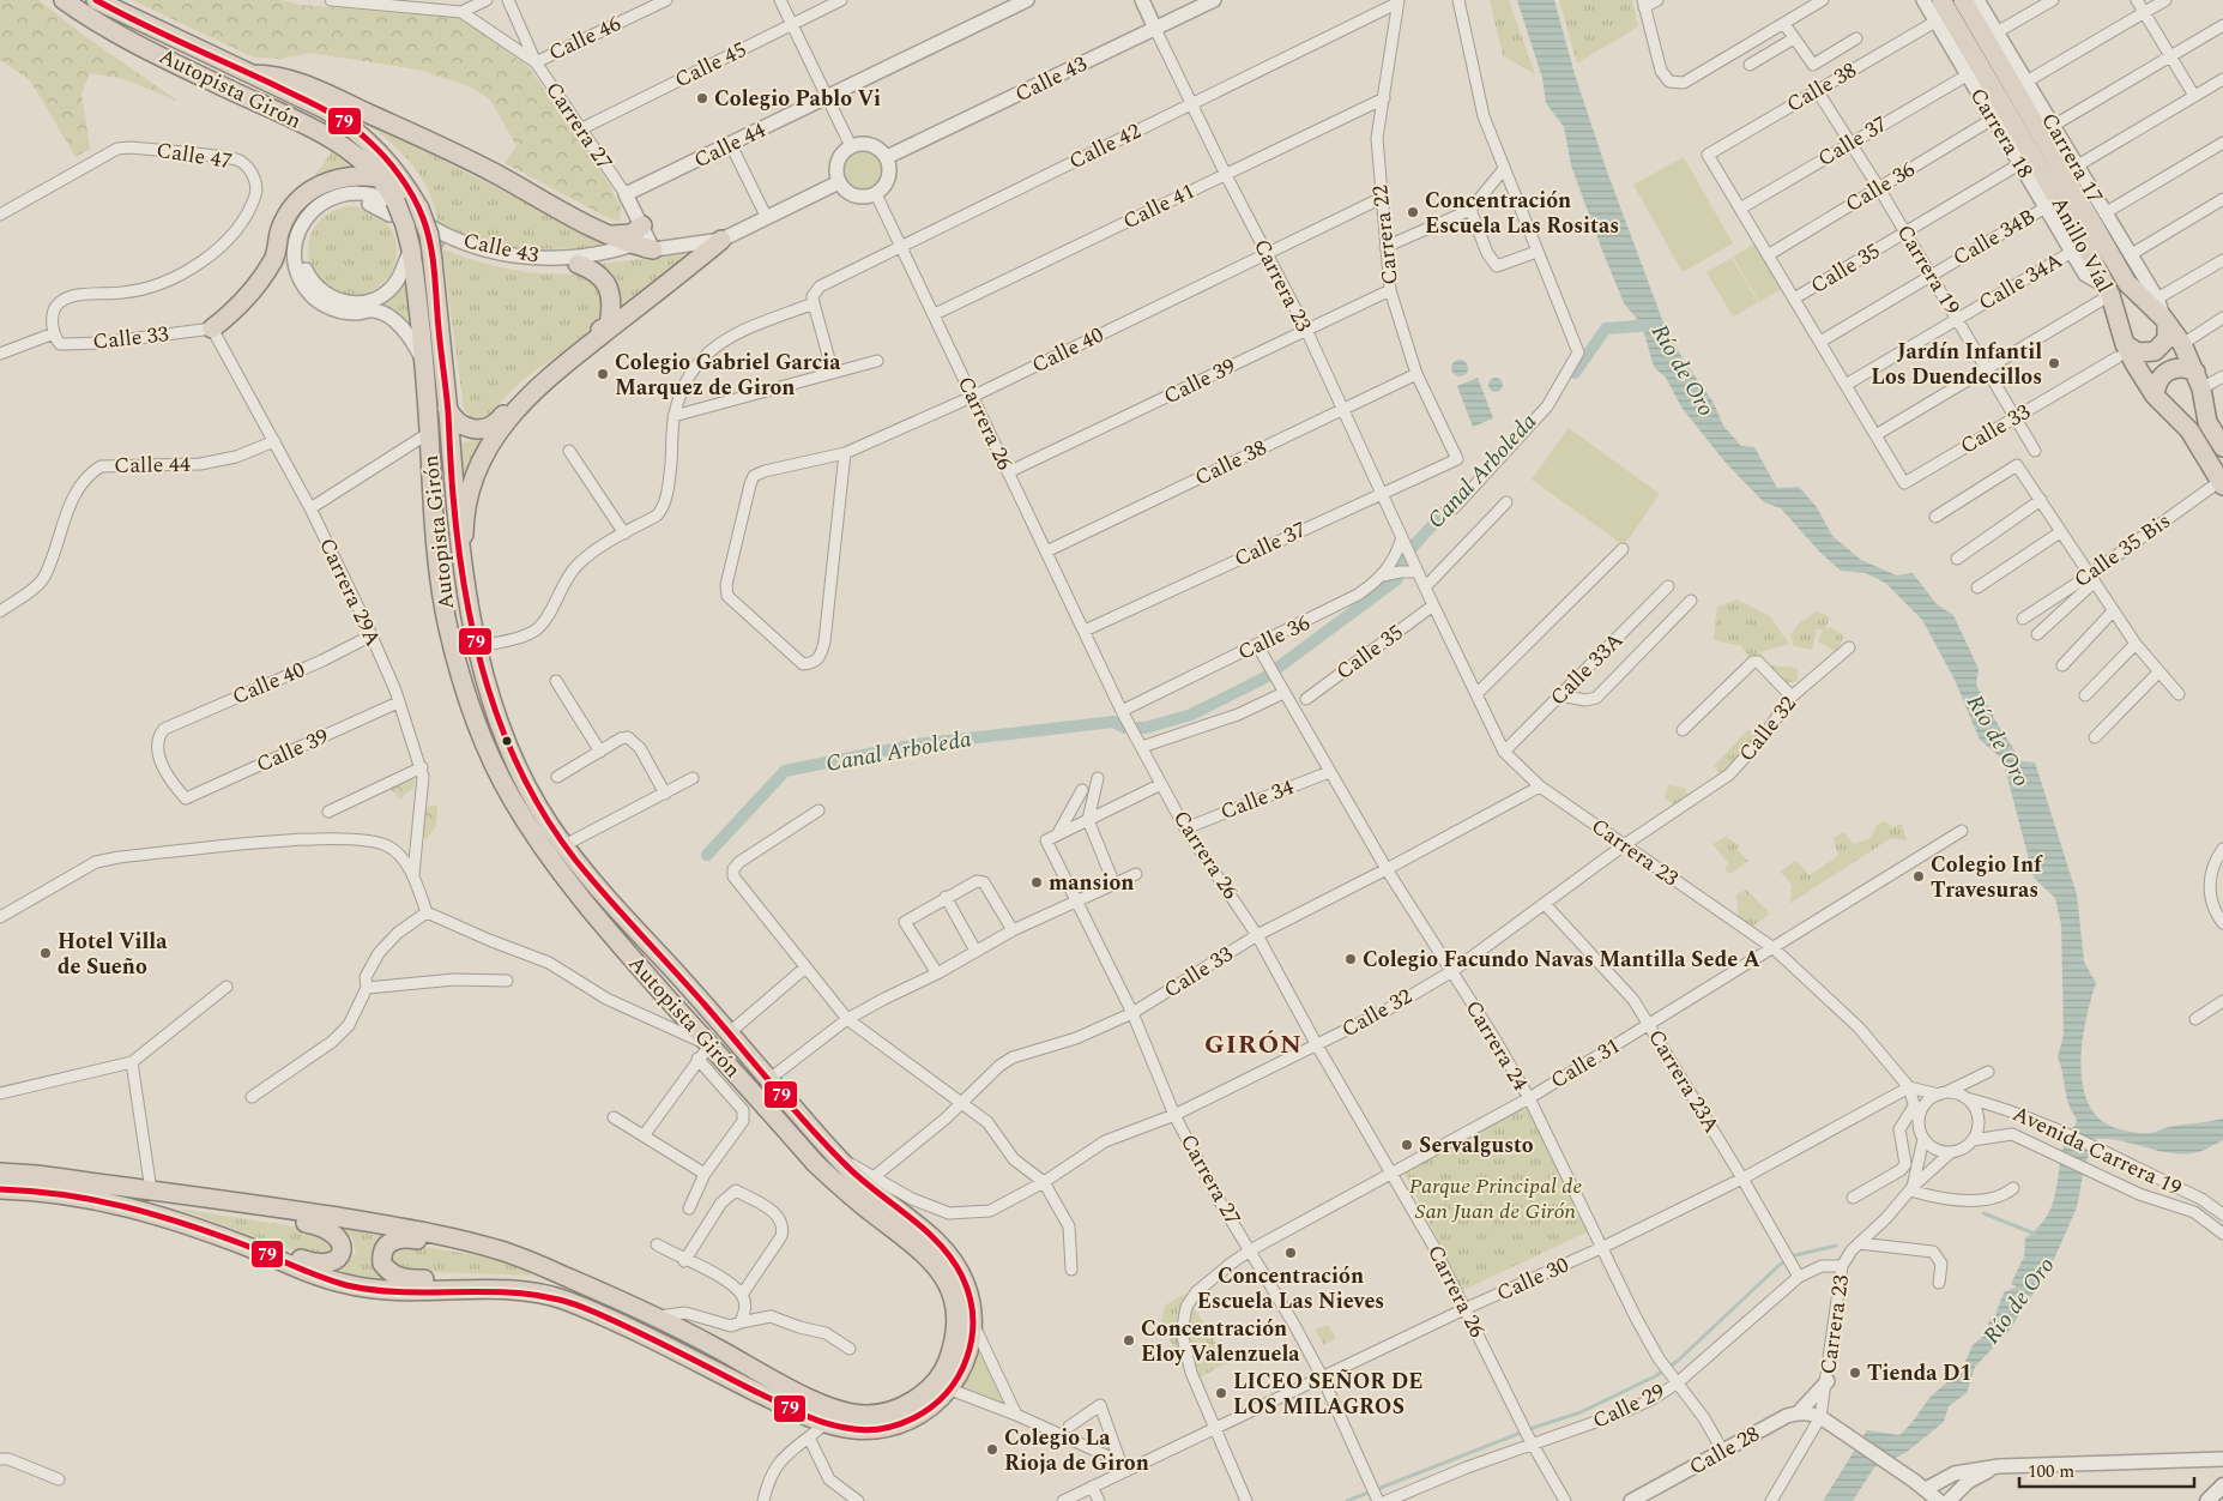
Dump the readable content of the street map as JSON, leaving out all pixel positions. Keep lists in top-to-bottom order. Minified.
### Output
{"streets":{"highway":["Autopista Girón","Anillo Víal"],"street":["Calle 46","Calle 45","Calle 43","Calle 38","Carrera 27","Carrera 18","Calle 37","Calle 44","Calle 42","Calle 47","Carrera 17","Calle 36","Calle 41","Carrera 22","Calle 34B","Calle 35","Carrera 19","Calle 34A","Carrera 23","Calle 33","Calle 40","Calle 39","Carrera 26","Calle 35 Bis","Carrera 29A","Calle 33A","Calle 32","Calle 34","Carrera 24","Calle 31","Carrera 23A","Avenida Carrera 19","Calle 30","Calle 29","Calle 28"]},"crossings":[["Calle 46","Carrera 27"],["Calle 45","Carrera 27"],["Calle 43","Autopista Girón"],["Calle 43","Carrera 27"],["Calle 43","Carrera 23"],["Calle 43","Carrera 26"],["Calle 38","Carrera 18"],["Calle 38","Calle 37"],["Calle 38","Carrera 22"],["Calle 38","Carrera 19"],["Calle 38","Carrera 23"],["Calle 38","Carrera 26"],["Autopista Girón","Calle 32"],["Carrera 27","Calle 44"],["Carrera 27","Calle 33"],["Carrera 27","Calle 32"],["Carrera 27","Calle 31"],["Carrera 27","Calle 30"],["Carrera 27","Calle 29"],["Carrera 18","Calle 37"],["Carrera 18","Calle 36"],["Carrera 18","Calle 34B"],["Carrera 18","Anillo Víal"],["Carrera 18","Calle 35"],["Carrera 18","Calle 34A"],["Calle 37","Carrera 22"],["Calle 37","Carrera 19"],["Calle 37","Carrera 23"],["Calle 37","Carrera 26"],["Calle 44","Carrera 29A"],["Calle 42","Carrera 22"],["Calle 42","Carrera 23"],["Calle 42","Carrera 26"],["Calle 47","Calle 33"],["Carrera 17","Anillo Víal"],["Calle 36","Carrera 19"],["Calle 36","Carrera 23"],["Calle 36","Carrera 26"],["Calle 36","Carrera 24"],["Calle 41","Carrera 22"],["Calle 41","Carrera 23"],["Calle 41","Carrera 26"],["Carrera 22","Calle 40"],["Carrera 22","Calle 39"],["Calle 34B","Carrera 19"],["Anillo Víal","Calle 33"],["Anillo Víal","Calle 35 Bis"],["Calle 35","Carrera 19"],["Calle 35","Carrera 23"],["Carrera 19","Calle 34A"],["Carrera 19","Calle 33"],["Carrera 23","Calle 33"],["Carrera 23","Calle 40"],["Carrera 23","Calle 39"],["Carrera 23","Calle 33A"],["Carrera 23","Calle 32"],["Carrera 23","Calle 31"],["Carrera 23","Avenida Carrera 19"],["Carrera 23","Calle 30"],["Carrera 23","Calle 29"],["Calle 33","Carrera 26"],["Calle 33","Carrera 29A"],["Calle 33","Calle 32"],["Calle 33","Carrera 24"],["Calle 40","Calle 39"],["Calle 40","Carrera 26"],["Calle 40","Carrera 29A"],["Calle 39","Carrera 26"],["Calle 39","Carrera 29A"],["Carrera 26","Calle 32"],["Carrera 26","Calle 34"],["Carrera 26","Calle 31"],["Carrera 26","Calle 30"],["Carrera 26","Calle 29"],["Calle 32","Carrera 24"],["Calle 32","Carrera 23A"],["Calle 34","Carrera 24"],["Carrera 24","Calle 31"],["Carrera 24","Calle 30"],["Carrera 24","Calle 29"],["Carrera 24","Calle 28"],["Calle 31","Carrera 23A"],["Calle 31","Calle 30"],["Carrera 23A","Calle 30"],["Carrera 23A","Calle 29"]],"districts":["GIRÓN"],"water":["Río de Oro","Canal Arboleda"],"parks":["Parque Principal de San Juan de Girón"],"places":["Colegio Pablo Vi","Concentración Escuela Las Rositas","Jardín Infantil Los Duendecillos","Colegio Gabriel Garcia Marquez de Giron","Colegio Inf Travesuras","mansion","Hotel Villa de Sueño","Colegio Facundo Navas Mantilla Sede A","Servalgusto","Concentración Escuela Las Nieves","Concentración Eloy Valenzuela","Tienda D1","LICEO SEÑOR DE LOS MILAGROS","Colegio La Rioja de Giron"],"lines":["transit line 79"],"scale_bar":"100 m"}
